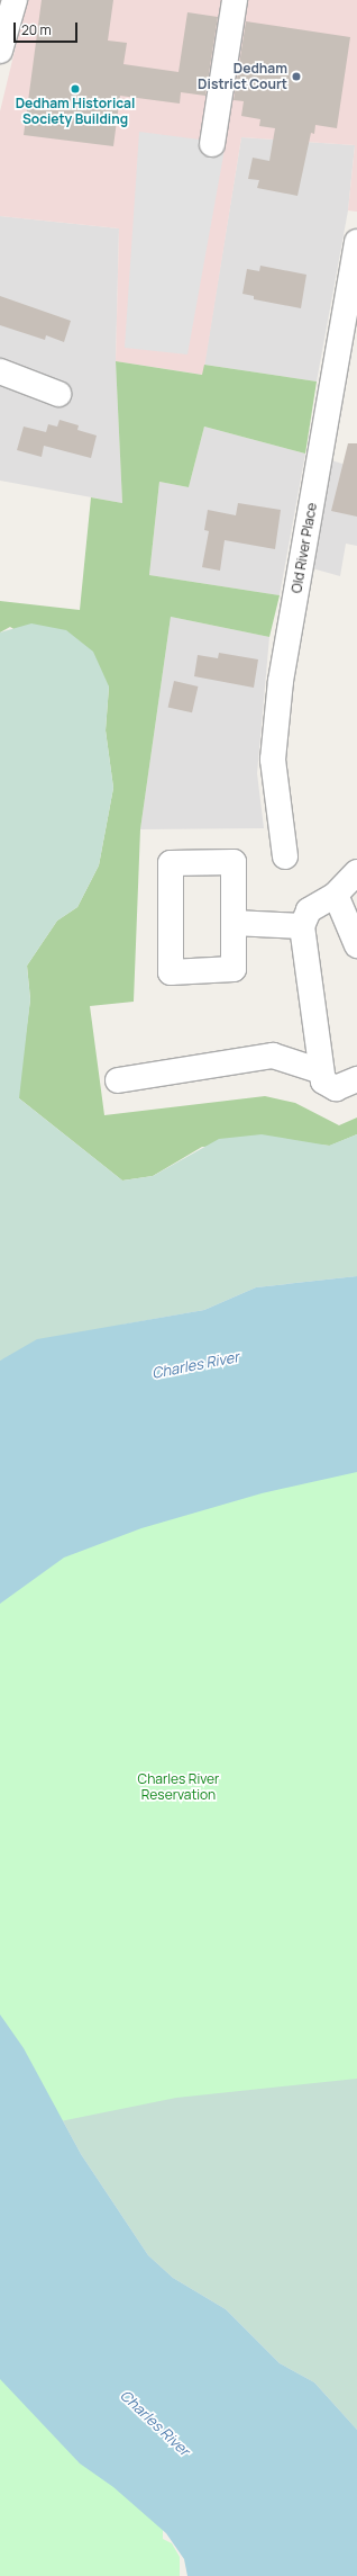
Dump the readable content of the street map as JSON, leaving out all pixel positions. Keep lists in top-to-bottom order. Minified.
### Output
{"streets":{"street":["Old River Place"]},"water":["Charles River"],"parks":["Charles River Reservation"],"places":["Dedham District Court","Dedham Historical Society Building"],"scale_bar":"20 m"}
